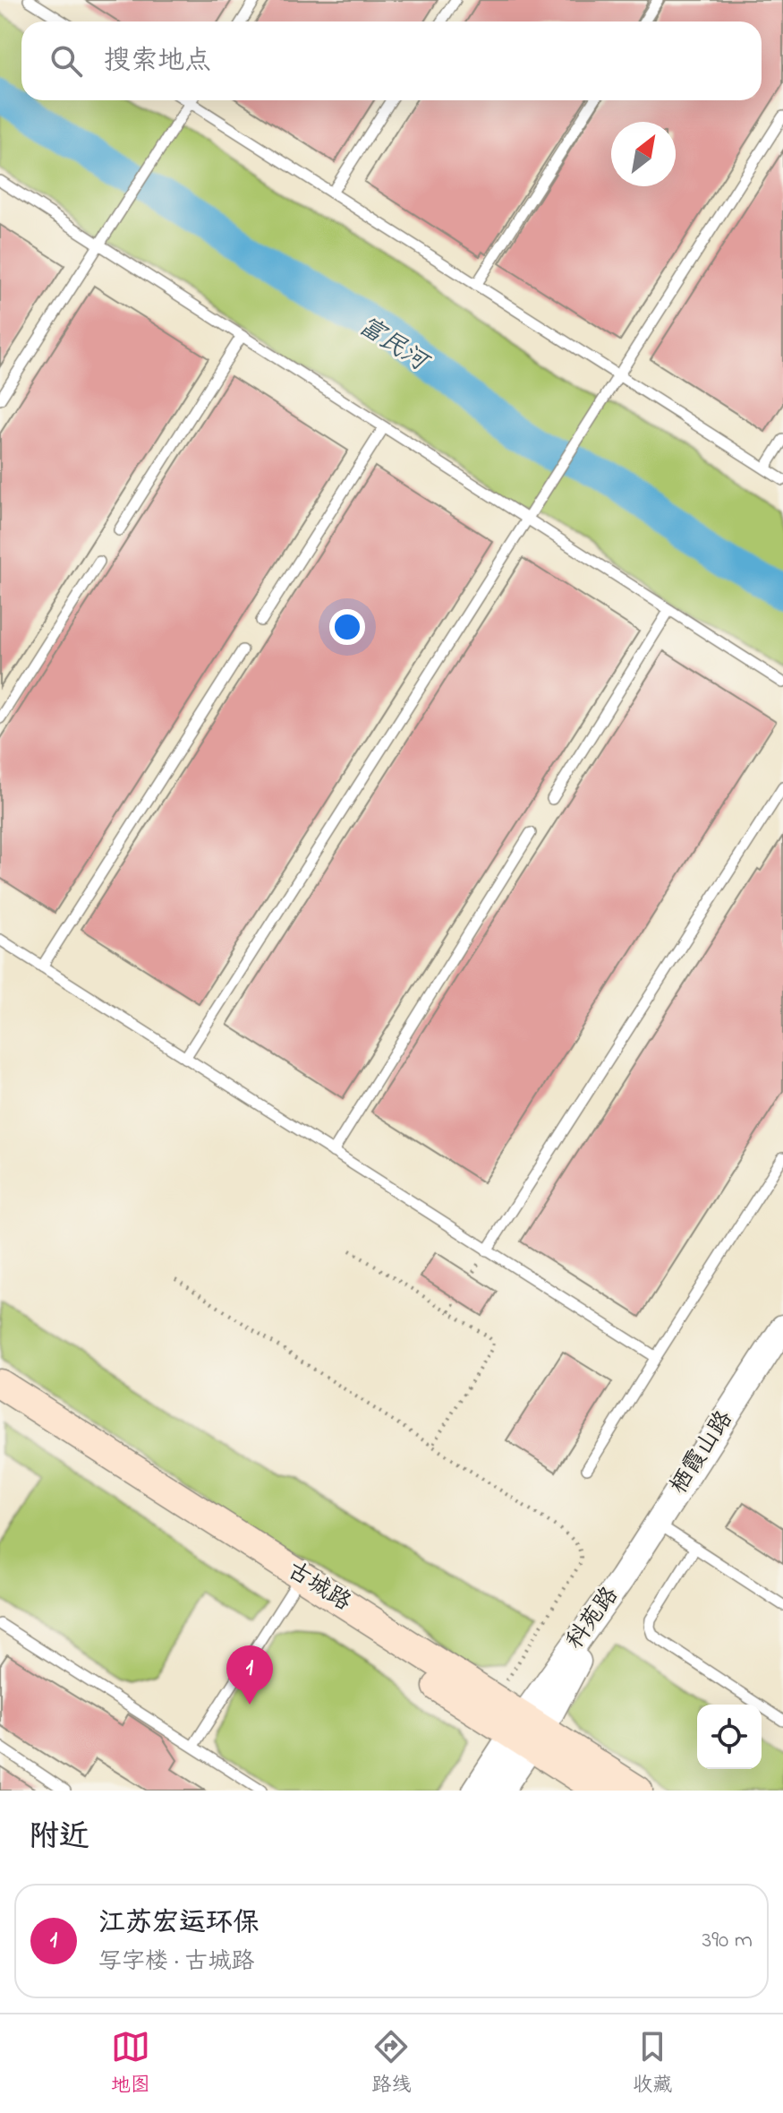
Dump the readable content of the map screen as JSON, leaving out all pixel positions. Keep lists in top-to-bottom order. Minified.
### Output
{"streets":{"main road":["古城路"],"street":["栖霞山路","科苑路"]},"crossings":[["栖霞山路","科苑路"],["古城路","科苑路"]],"water":["富民河"],"north":"top right","page":{"search":"搜索地点","pins":"1","heading":"附近","list":[{"mark":"1","name":"江苏宏运环保","note":"写字楼 · 古城路","value":"390 m"}],"nav":["地图","路线","收藏"]}}
